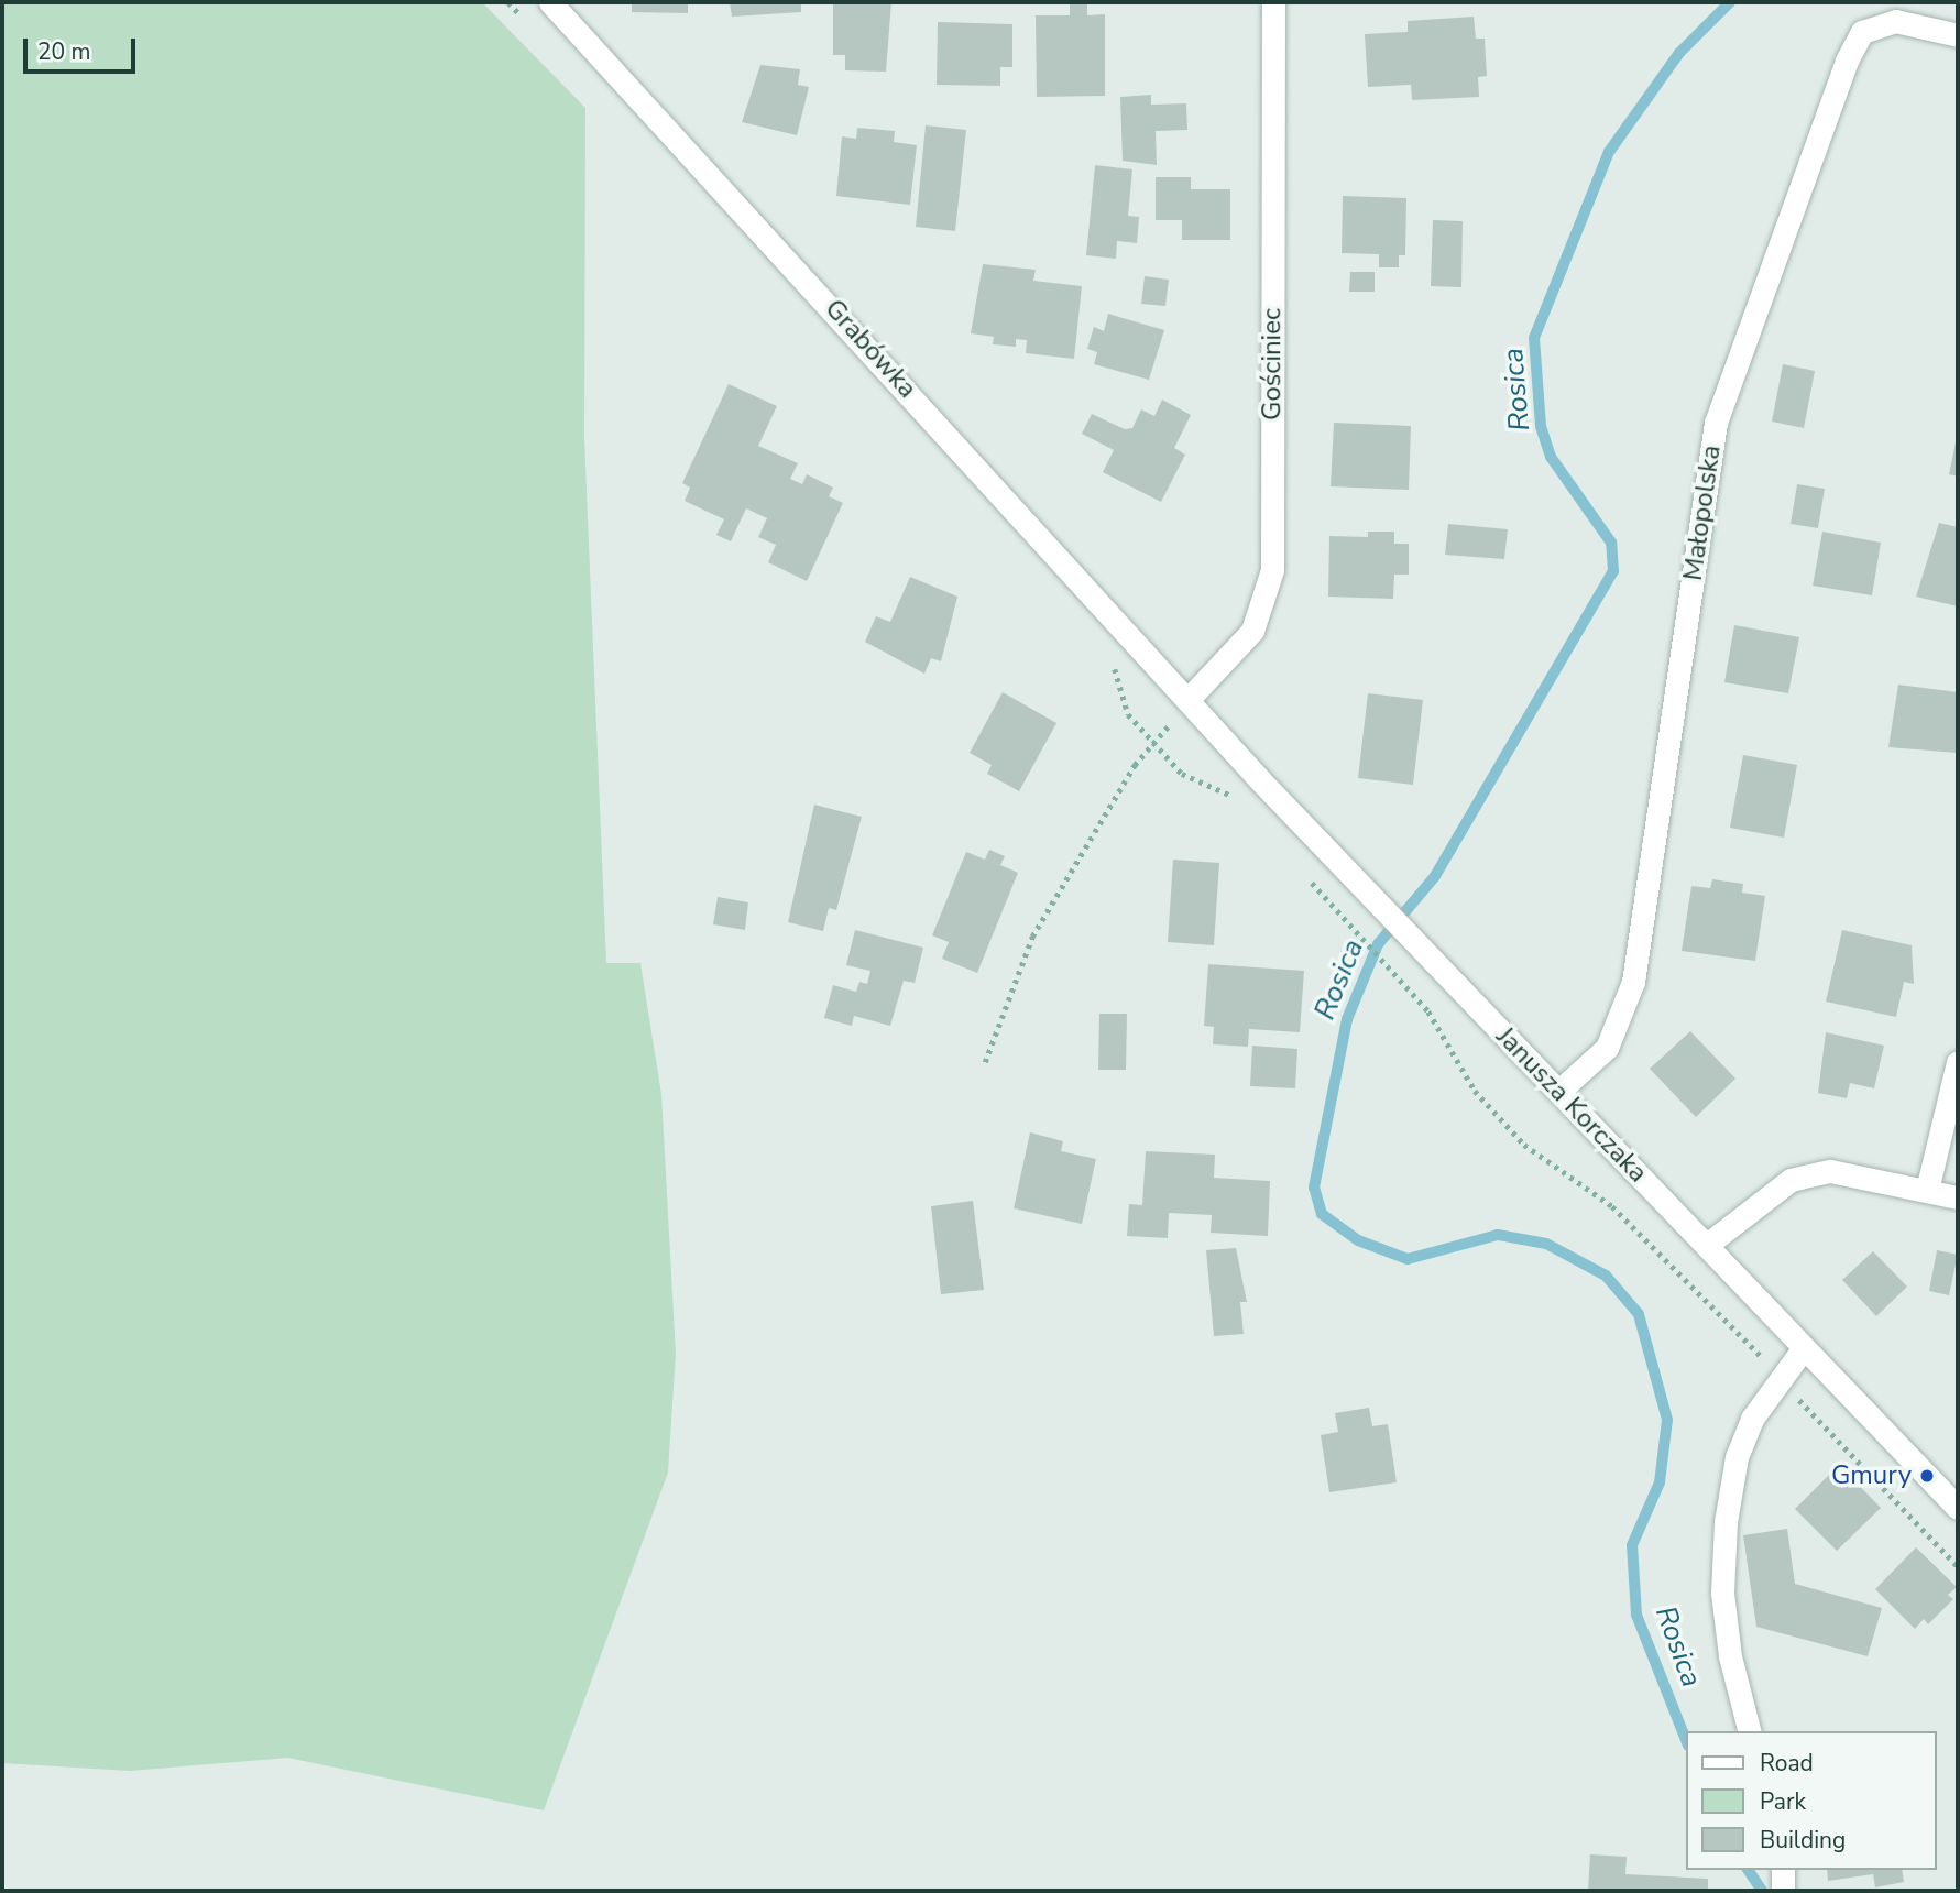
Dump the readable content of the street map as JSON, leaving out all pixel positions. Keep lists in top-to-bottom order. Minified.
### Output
{"streets":{"street":["Grabówka","Gościniec","Małopolska","Janusza Korczaka"]},"crossings":[["Grabówka","Gościniec"],["Grabówka","Janusza Korczaka"],["Gościniec","Janusza Korczaka"],["Małopolska","Janusza Korczaka"]],"water":["Rosica"],"places":["Gmury"],"legend":["Road","Park","Building"],"scale_bar":"20 m"}
